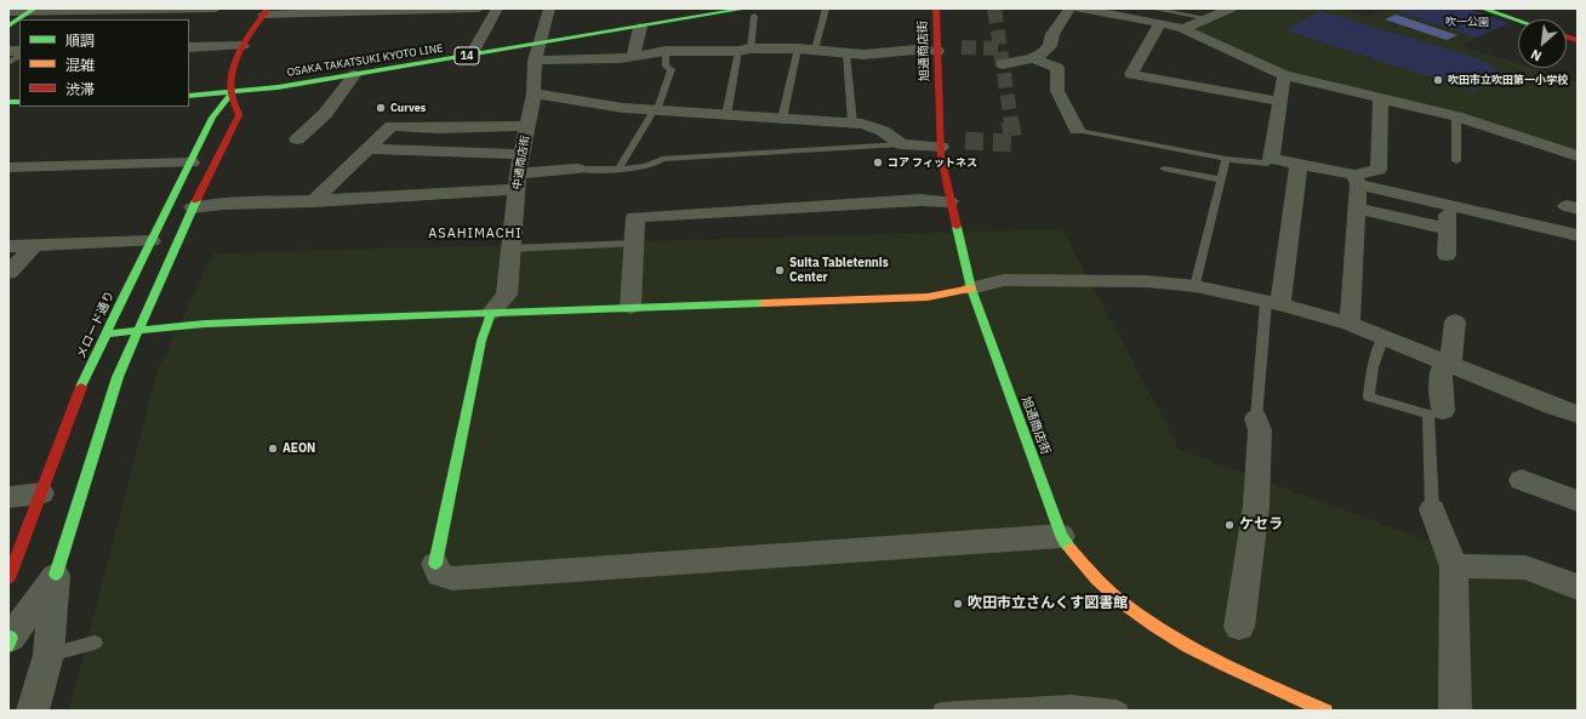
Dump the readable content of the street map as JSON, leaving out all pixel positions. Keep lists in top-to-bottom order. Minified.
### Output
{"streets":{"street":["旭通商店街","14","OSAKA TAKATSUKI KYOTO LINE","中通商店街","メロード通り"]},"crossings":[["OSAKA TAKATSUKI KYOTO LINE","中通商店街"],["OSAKA TAKATSUKI KYOTO LINE","メロード通り"]],"districts":["ASAHIMACHI"],"parks":["吹一公園"],"places":["吹田市立吹田第一小学校","Curves","コア フィットネス","Suita Tabletennis Center","AEON","ケセラ","吹田市立さんくす図書館"],"legend":["順調","混雑","渋滞"],"north":"bottom left"}
